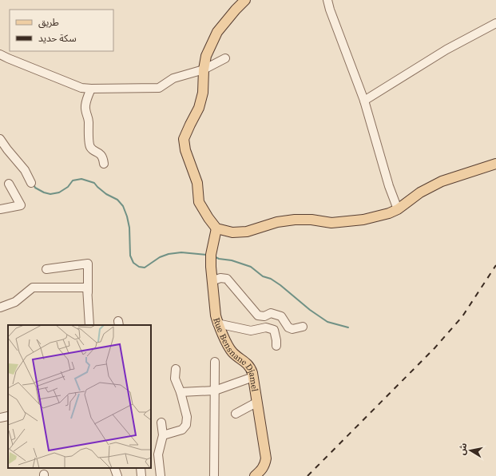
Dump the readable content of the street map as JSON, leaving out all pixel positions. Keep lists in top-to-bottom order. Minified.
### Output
{"streets":{"main road":["Rue Bensnane Djamel"]},"legend":["طريق","سكة حديد"],"north":"left"}
